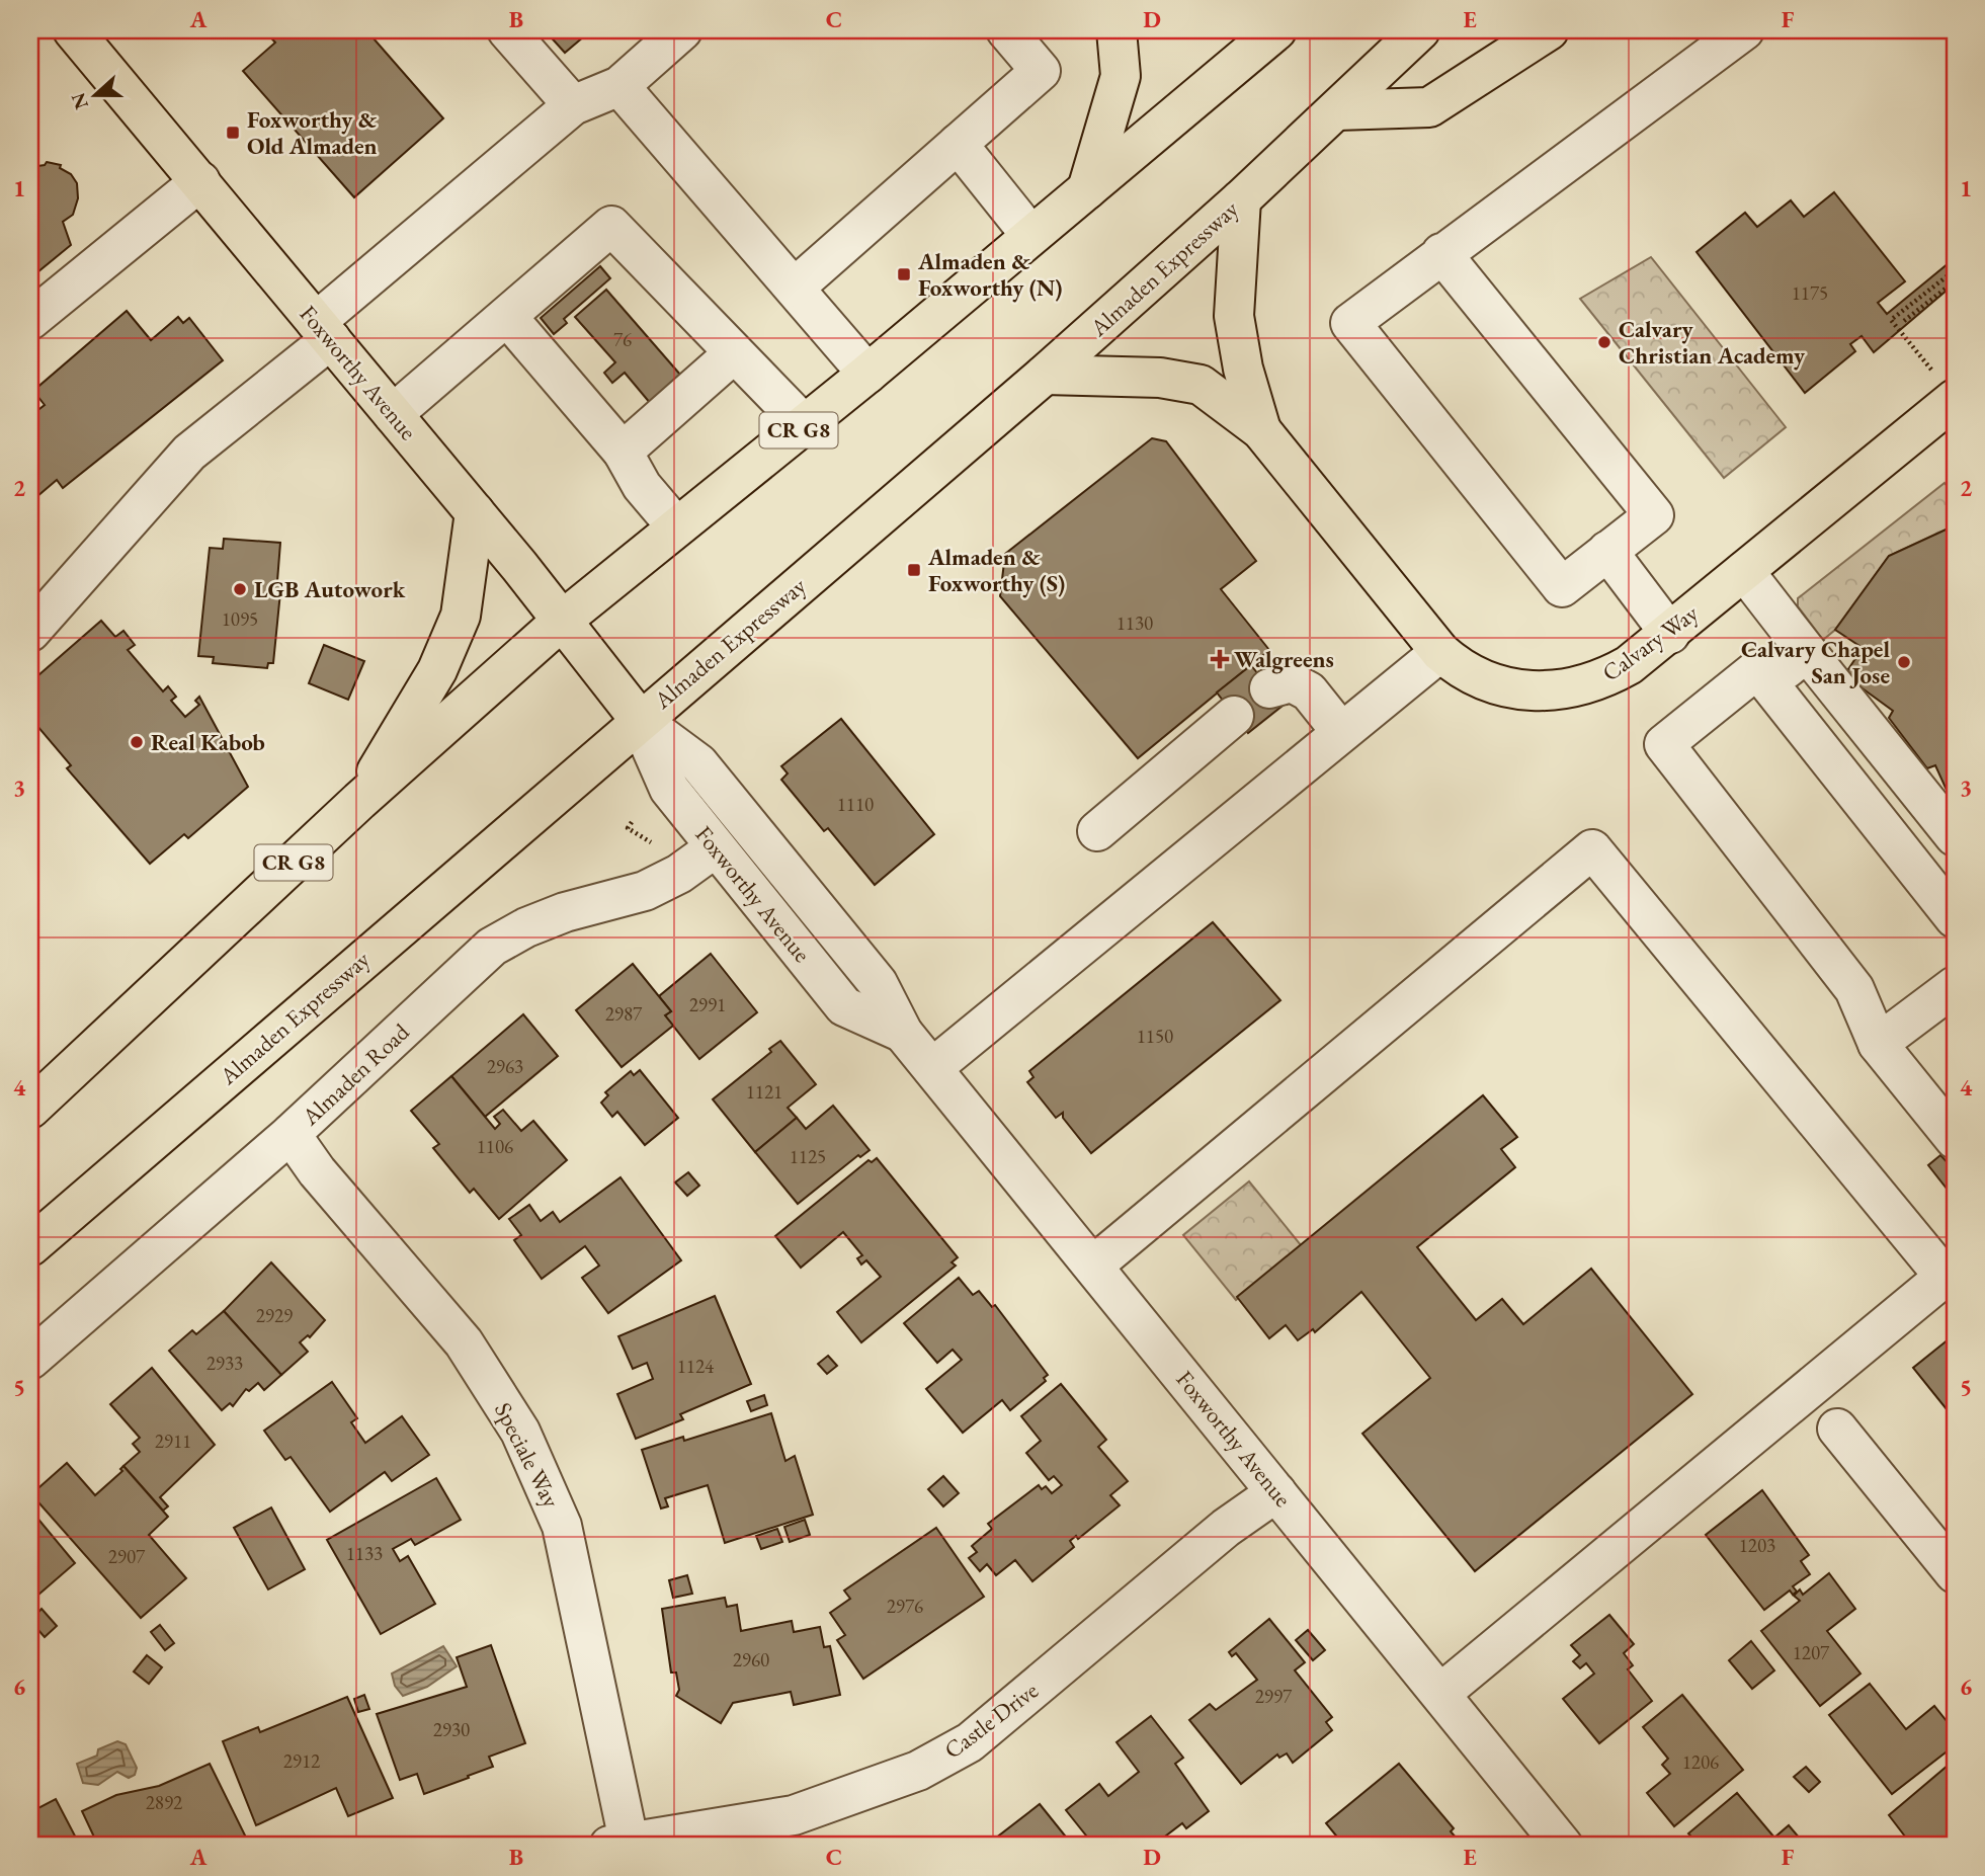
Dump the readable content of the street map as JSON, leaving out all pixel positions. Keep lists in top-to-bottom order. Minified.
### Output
{"streets":{"main road":["Almaden Expressway","Foxworthy Avenue","CR G8","Calvary Way"],"street":["Almaden Road","Speciale Way","Castle Drive"]},"crossings":[["Almaden Expressway","Foxworthy Avenue"],["Foxworthy Avenue","CR G8"],["Foxworthy Avenue","Almaden Road"],["Foxworthy Avenue","Castle Drive"],["Almaden Road","Speciale Way"],["Speciale Way","Castle Drive"]],"places":{"transit":["Foxworthy & Old Almaden","Almaden & Foxworthy (N)","Almaden & Foxworthy (S)"],"other":["Calvary Christian Academy","LGB Autowork","Calvary Chapel San Jose","Real Kabob"],"health":["Walgreens"]},"house_numbers":["1175","76","1095","1130","1110","2991","2987","1150","2963","1121","1106","1125","2929","2933","1124","2911","1203","1133","2907","2976","1207","2960","2997","2930","2912","1206","2892"],"north":"left","grid":{"columns":["A","B","C","D","E","F"],"rows":["1","2","3","4","5","6"]}}
